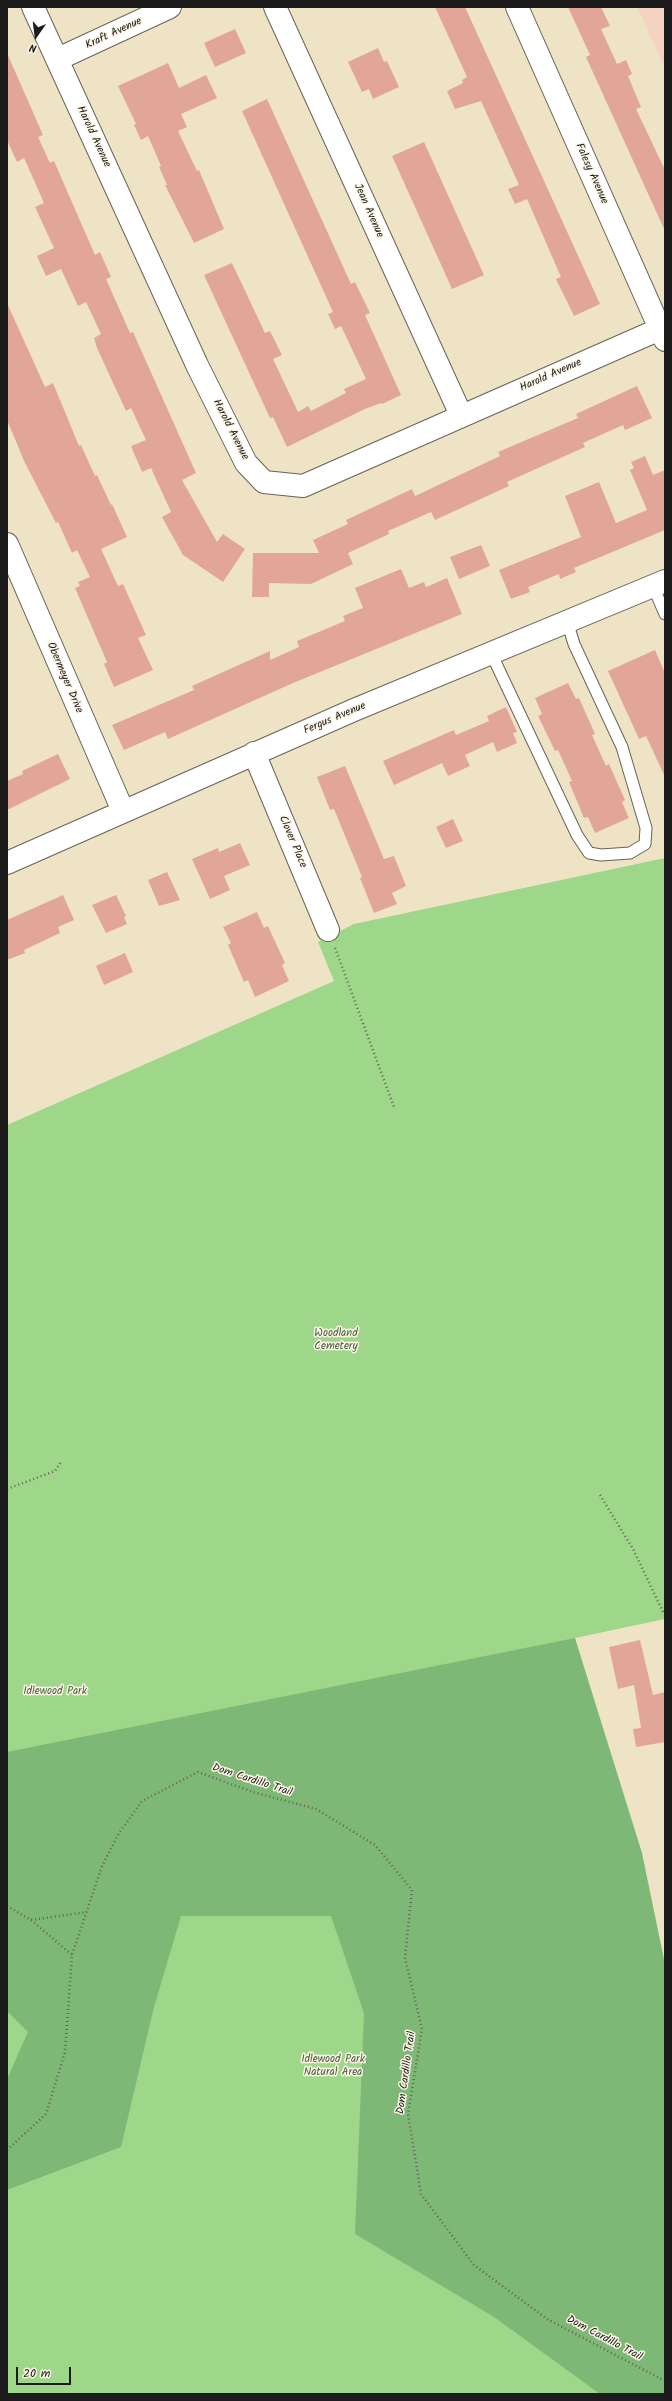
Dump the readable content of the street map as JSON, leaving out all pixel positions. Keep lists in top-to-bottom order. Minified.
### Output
{"streets":{"street":["Kraft Avenue","Harold Avenue","Falesy Avenue","Jean Avenue","Obermeyer Drive","Fergus Avenue","Clover Place"],"path":["Dom Cardillo Trail"]},"crossings":[["Kraft Avenue","Harold Avenue"],["Harold Avenue","Falesy Avenue"],["Harold Avenue","Jean Avenue"],["Obermeyer Drive","Fergus Avenue"],["Fergus Avenue","Clover Place"]],"parks":["Woodland Cemetery","Idlewood Park","Idlewood Park Natural Area"],"scale_bar":"20 m","north":"bottom"}
